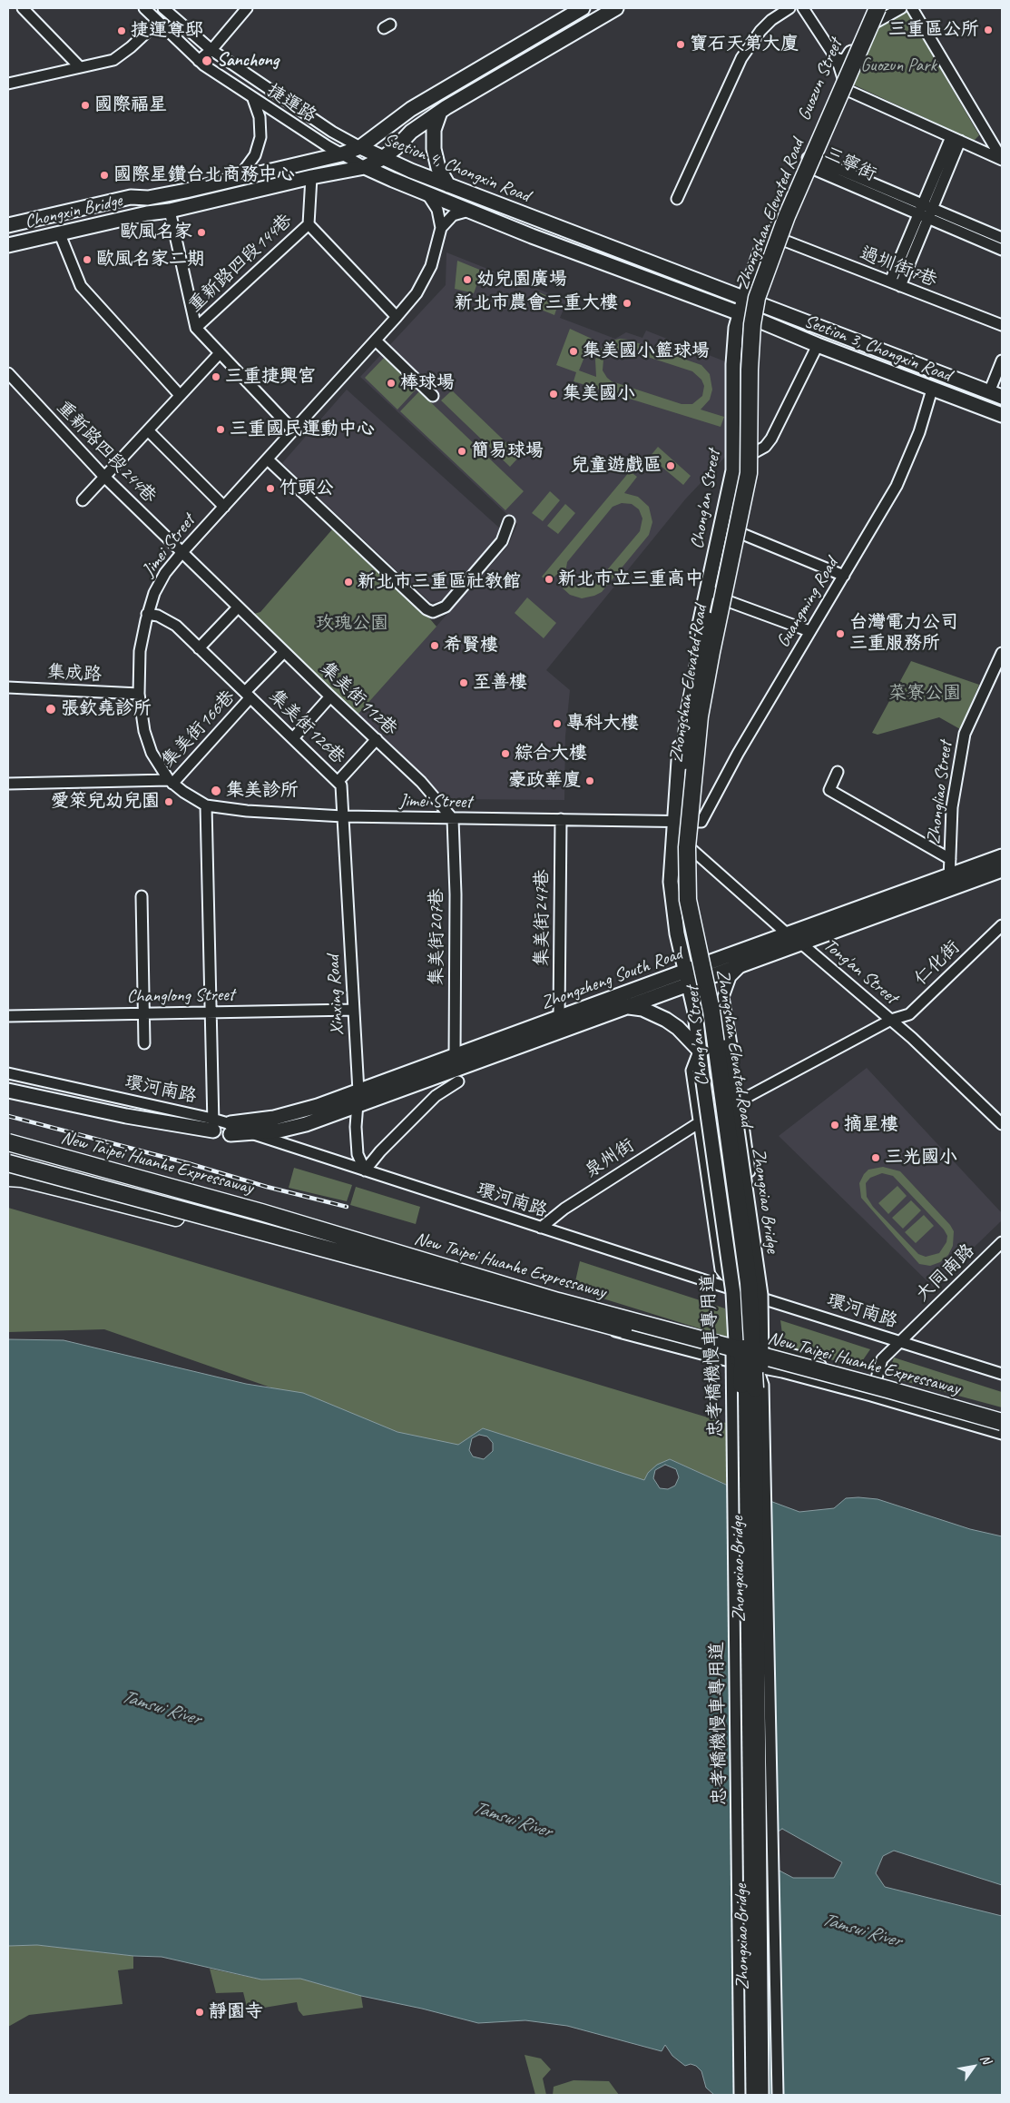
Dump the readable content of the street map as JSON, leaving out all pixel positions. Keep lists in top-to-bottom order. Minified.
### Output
{"streets":{"highway":["Zhongshan Elevated Road","New Taipei Huanhe Expressaway"],"main road":["Guozun Street","Section 4, Chongxin Road","Chongxin Bridge","Section 3, Chongxin Road","Chong'an Street","Zhongzheng South Road","Zhongxiao Bridge"],"street":["捷運路","三寧街","重新路四段144巷","過圳街7巷","重新路四段244巷","Jimei Street","Guangming Road","集成路","集美街112巷","集美街126巷","集美街166巷","Zhongliao Street","集美街247巷","集美街207巷","仁化街","Tong'an Street","Xinxing Road","Changlong Street","環河南路","泉州街","大同南路","忠孝橋機慢車專用道"]},"crossings":[["Guozun Street","三寧街"],["Guozun Street","Section 4, Chongxin Road"],["Guozun Street","過圳街7巷"],["Guozun Street","Section 3, Chongxin Road"],["Guozun Street","Chong'an Street"],["捷運路","Section 4, Chongxin Road"],["Section 4, Chongxin Road","Chongxin Bridge"],["Section 4, Chongxin Road","Section 3, Chongxin Road"],["Section 4, Chongxin Road","Chong'an Street"],["Section 4, Chongxin Road","Jimei Street"],["Zhongshan Elevated Road","Zhongxiao Bridge"],["Section 3, Chongxin Road","Chong'an Street"],["Section 3, Chongxin Road","Guangming Road"],["重新路四段244巷","Jimei Street"],["重新路四段244巷","集美街112巷"],["Chong'an Street","Jimei Street"],["Chong'an Street","Guangming Road"],["Chong'an Street","Tong'an Street"],["Chong'an Street","Zhongzheng South Road"],["Chong'an Street","環河南路"],["Chong'an Street","泉州街"],["Chong'an Street","Zhongxiao Bridge"],["Jimei Street","Guangming Road"],["Jimei Street","集成路"],["Jimei Street","集美街112巷"],["Jimei Street","集美街126巷"],["Jimei Street","集美街166巷"],["Jimei Street","集美街247巷"],["Jimei Street","集美街207巷"],["Jimei Street","Xinxing Road"],["集美街112巷","集美街126巷"],["集美街112巷","集美街207巷"],["集美街126巷","集美街166巷"],["集美街126巷","Xinxing Road"],["Zhongliao Street","Zhongzheng South Road"],["集美街247巷","Zhongzheng South Road"],["集美街207巷","Zhongzheng South Road"],["仁化街","Tong'an Street"],["Tong'an Street","Zhongzheng South Road"],["Zhongzheng South Road","Xinxing Road"],["Zhongzheng South Road","環河南路"],["Xinxing Road","Changlong Street"],["Xinxing Road","環河南路"],["環河南路","泉州街"],["環河南路","大同南路"],["Zhongxiao Bridge","忠孝橋機慢車專用道"]],"water":["Tamsui River"],"parks":["Guozun Park","玫瑰公園","菜寮公園"],"places":["三重區公所","捷運尊邸","寶石天第大廈","Sanchong","國際福星","國際星鑽台北商務中心","歐風名家","歐風名家二期","幼兒園廣場","新北市農會三重大樓","集美國小籃球場","三重捷興宮","棒球場","集美國小","三重國民運動中心","簡易球場","兒童遊戲區","竹頭公","新北市立三重高中","新北市三重區社教館","台灣電力公司 三重服務所","希賢樓","至善樓","張欽堯診所","專科大樓","綜合大樓","豪政華廈","集美診所","愛箂兒幼兒園","摘星樓","三光國小","靜園寺"],"north":"top right"}
